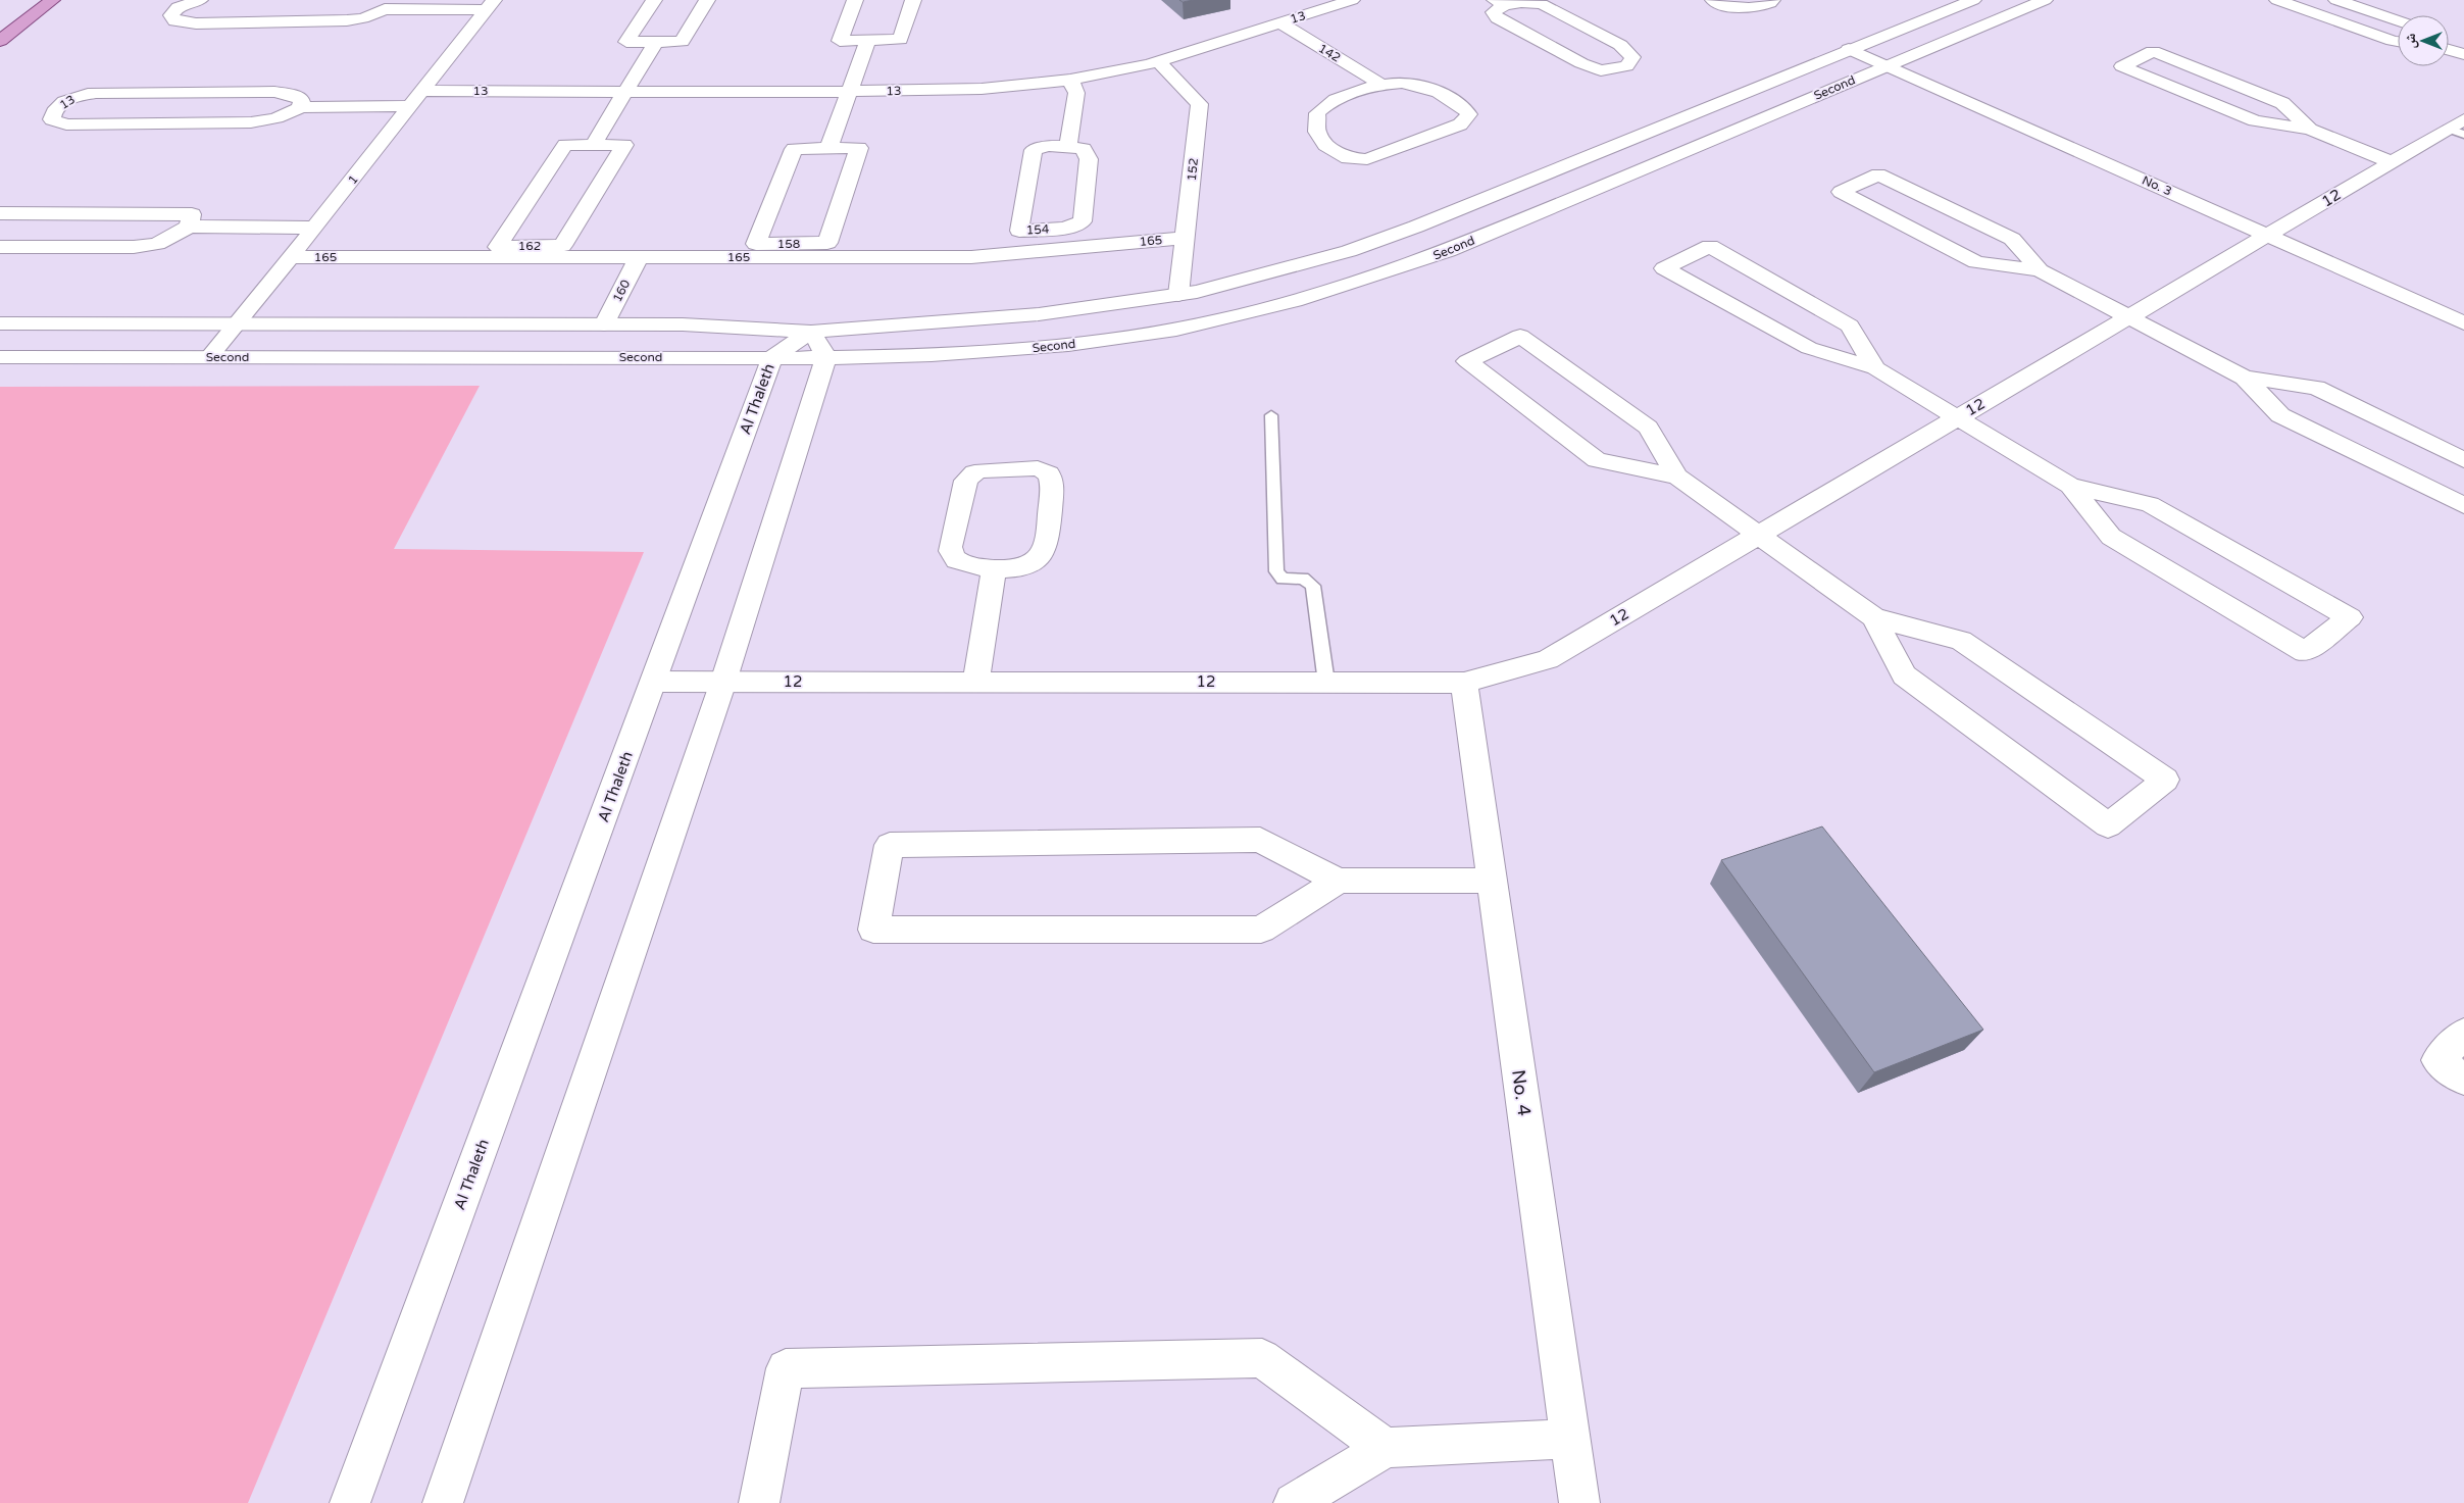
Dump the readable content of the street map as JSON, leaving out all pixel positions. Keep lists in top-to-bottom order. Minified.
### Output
{"streets":{"street":["13","142","Second","152","1","No. 3","12","154","165","158","162","160","Al Thaleth","No. 4"]},"crossings":[["13","142"],["13","152"],["13","1"],["Second","152"],["Second","1"],["Second","No. 3"],["Second","160"],["Second","Al Thaleth"],["152","165"],["1","165"],["No. 3","12"],["12","Al Thaleth"],["12","No. 4"],["165","160"]],"north":"left"}
